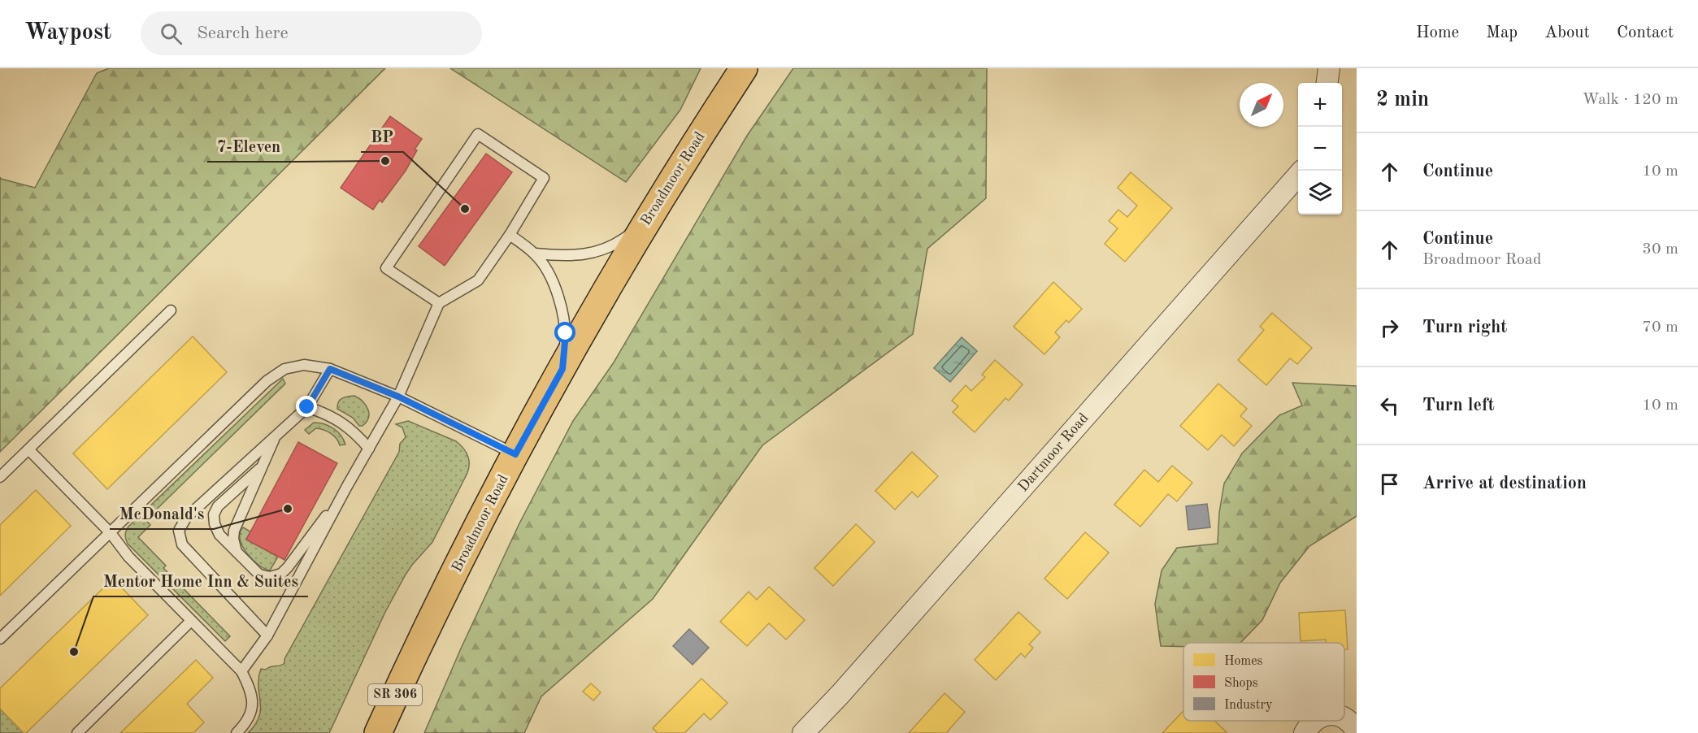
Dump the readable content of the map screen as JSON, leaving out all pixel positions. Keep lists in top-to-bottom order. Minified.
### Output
{"streets":{"main road":["Broadmoor Road","SR 306"],"street":["Dartmoor Road"]},"places":["7-Eleven","BP","McDonald's","Mentor Home Inn & Suites"],"legend":["Homes","Shops","Industry"],"north":"top right","page":{"header":"Waypost","search":"Search here","nav":["Home","Map","About","Contact"],"heading":["2 min","Walk · 120 m"],"map_buttons":["+","−"],"list":[["Continue","10 m"],["Continue","Broadmoor Road","30 m"],["Turn right","70 m"],["Turn left","10 m"],"Arrive at destination"]}}
